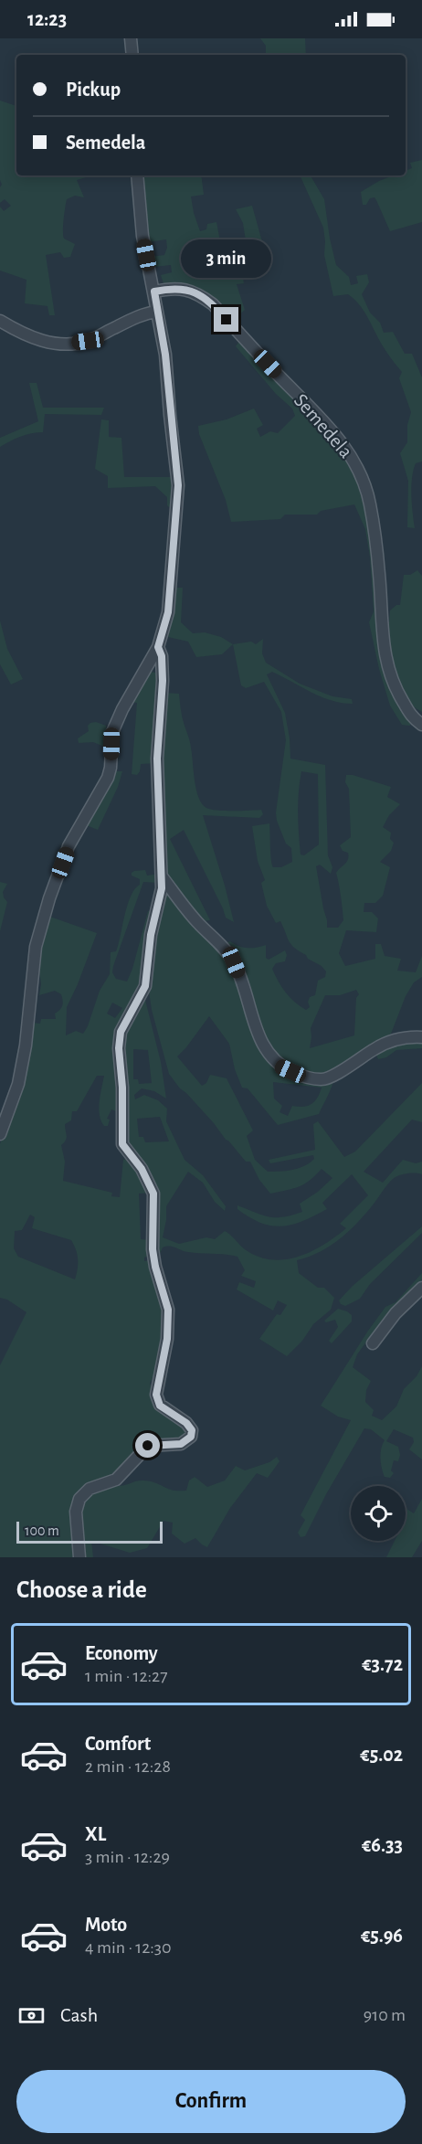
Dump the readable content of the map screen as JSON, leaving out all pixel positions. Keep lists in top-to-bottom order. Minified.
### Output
{"streets":{"street":["Semedela"]},"scale_bar":"100 m","page":{"status":"12:23","banner":["Pickup","Semedela"],"bubble":"3 min","scale":"100 m","heading":"Choose a ride","list":[{"name":"Economy","note":"1 min · 12:27","value":"€3.72"},{"name":"Comfort","note":"2 min · 12:28","value":"€5.02"},{"name":"XL","note":"3 min · 12:29","value":"€6.33"},{"name":"Moto","note":"4 min · 12:30","value":"€5.96"}],"pay":["Cash","910 m"],"buttons":"Confirm"}}
